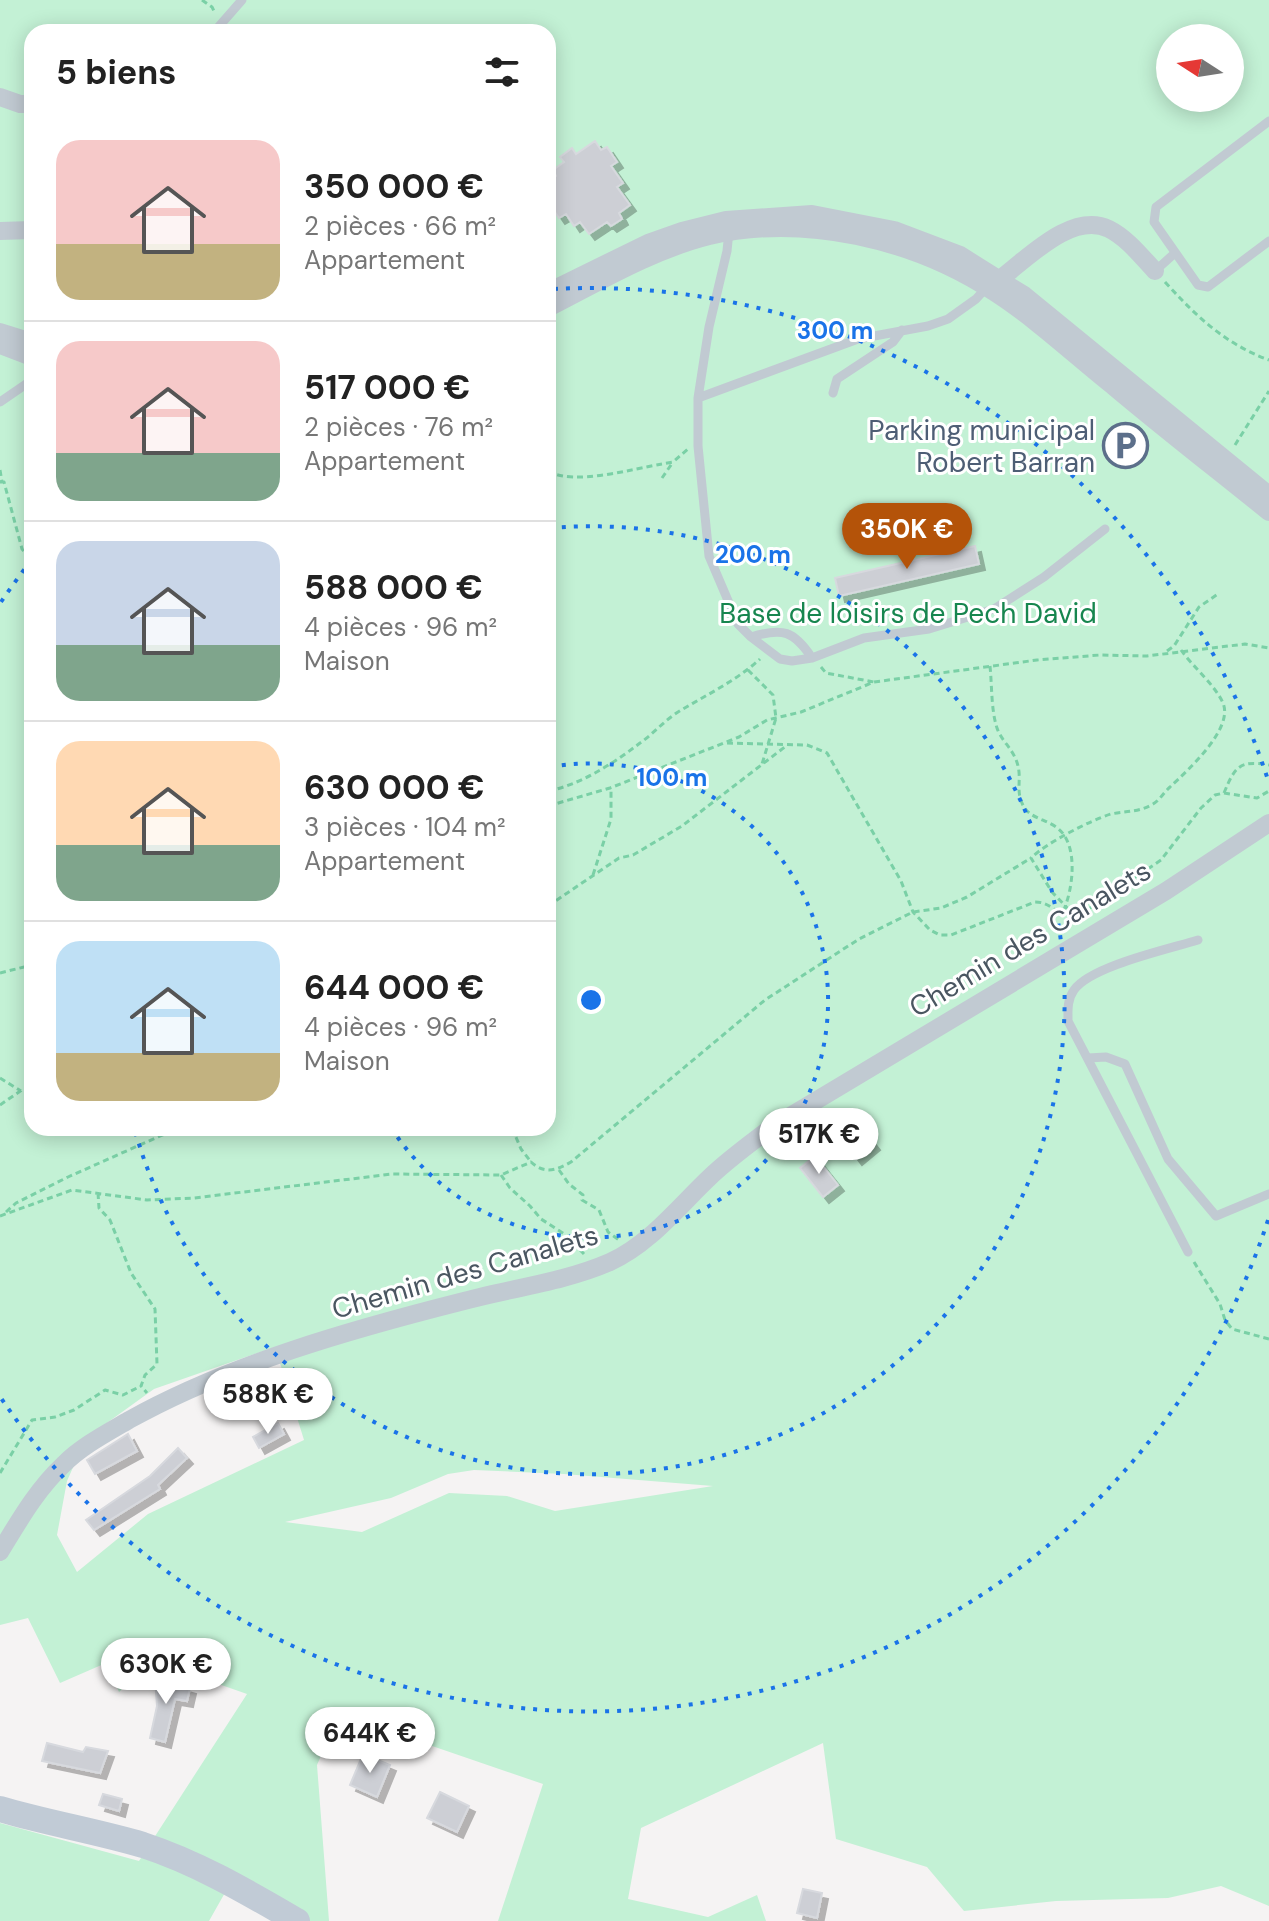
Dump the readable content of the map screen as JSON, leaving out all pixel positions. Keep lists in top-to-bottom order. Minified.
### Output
{"streets":{"street":["Chemin des Canalets"]},"parks":["Base de loisirs de Pech David"],"places":{"parking":["Parking municipal Robert Barran"]},"north":"left","page":{"heading":"5 biens","list":[{"name":"350 000 €","note":"2 pièces · 66 m² · Appartement"},{"name":"517 000 €","note":"2 pièces · 76 m² · Appartement"},{"name":"588 000 €","note":"4 pièces · 96 m² · Maison"},{"name":"630 000 €","note":"3 pièces · 104 m² · Appartement"},{"name":"644 000 €","note":"4 pièces · 96 m² · Maison"}],"price":["350K €","517K €","588K €","630K €","644K €"]},"rings":["300 m","200 m","100 m"]}
